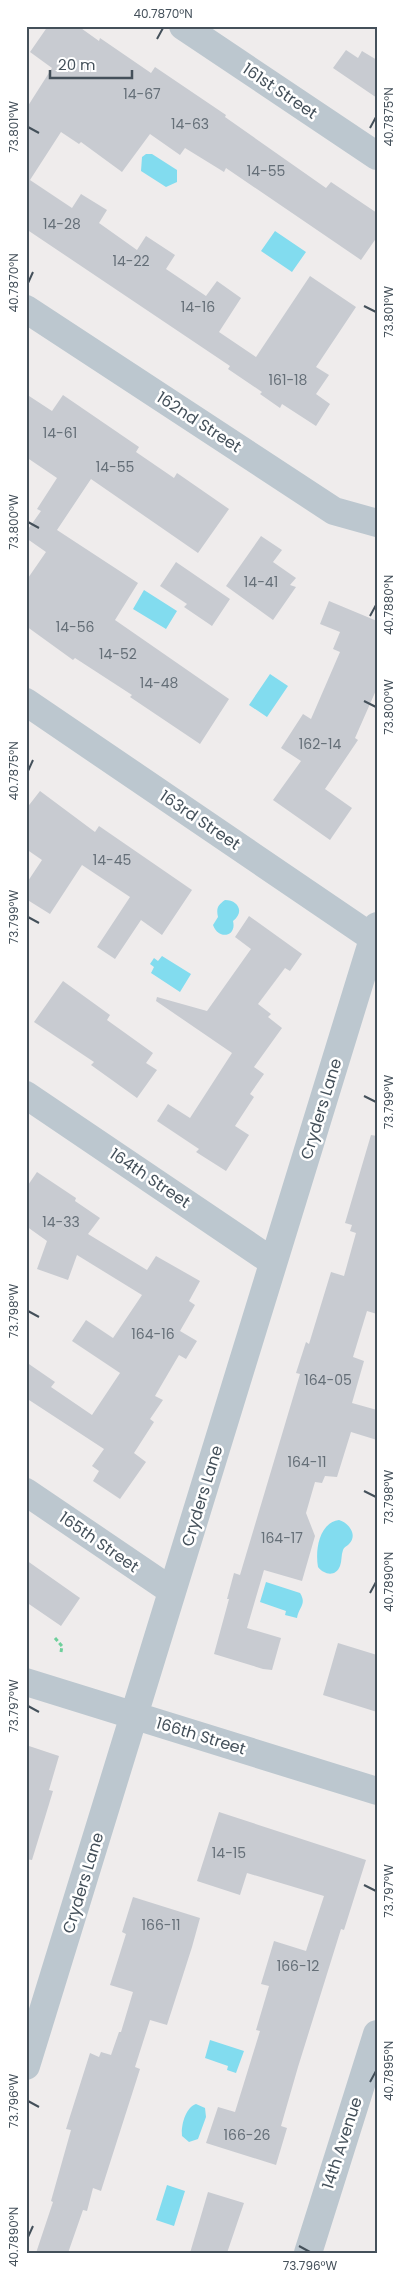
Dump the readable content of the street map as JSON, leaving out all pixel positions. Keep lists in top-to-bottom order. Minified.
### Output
{"streets":{"street":["161st Street","162nd Street","163rd Street","Cryders Lane","164th Street","165th Street","166th Street","14th Avenue"]},"crossings":[["163rd Street","Cryders Lane"],["Cryders Lane","164th Street"],["Cryders Lane","165th Street"],["Cryders Lane","166th Street"]],"house_numbers":["14-67","14-63","14-55","14-28","14-22","14-16","161-18","14-61","14-55","14-41","14-56","14-52","14-48","162-14","14-45","14-33","164-16","164-05","164-11","164-17","14-15","166-11","166-12","166-26"],"scale_bar":"20 m","coordinates":["40.7870°N","40.7875°N","73.801°W","73.800°W","40.7880°N","73.799°W","73.798°W","40.7890°N","73.797°W","40.7895°N","73.796°W"]}
